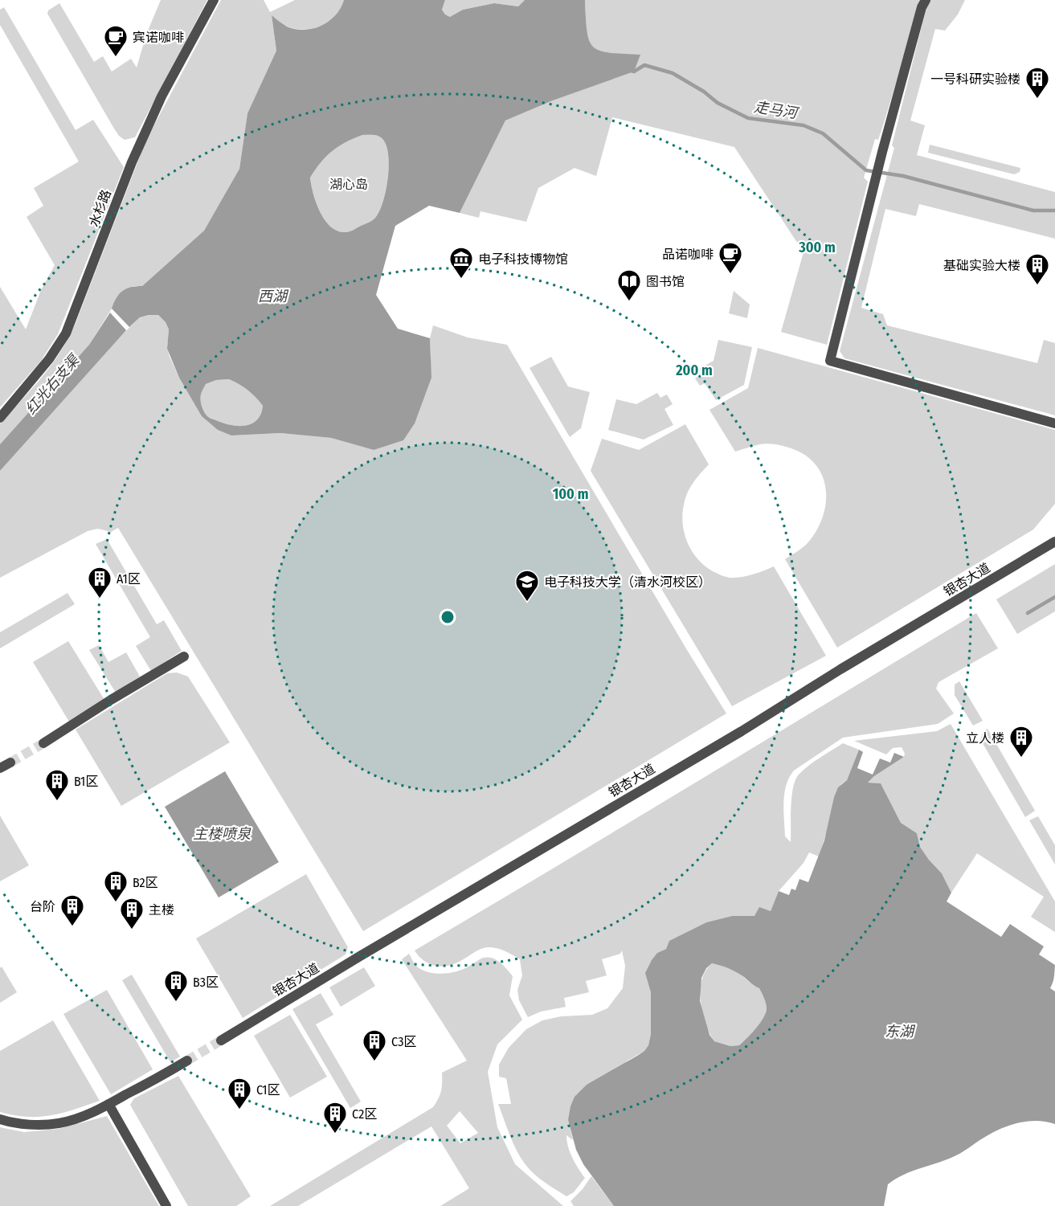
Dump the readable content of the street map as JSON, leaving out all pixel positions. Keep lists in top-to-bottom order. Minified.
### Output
{"streets":{"street":["水杉路","银杏大道"]},"water":["走马河","西湖","红光右支渠","主楼喷泉","东湖"],"parks":["湖心岛"],"places":{"cafe":["宾诺咖啡","品诺咖啡"],"building":["一号科研实验楼","基础实验大楼","A1区","立人楼","B1区","B2区","台阶","主楼","B3区","C3区","C1区","C2区"],"museum":["电子科技博物馆"],"library":["图书馆"],"school or university":["电子科技大学（清水河校区）"]},"rings":["300 m","200 m","100 m"]}
